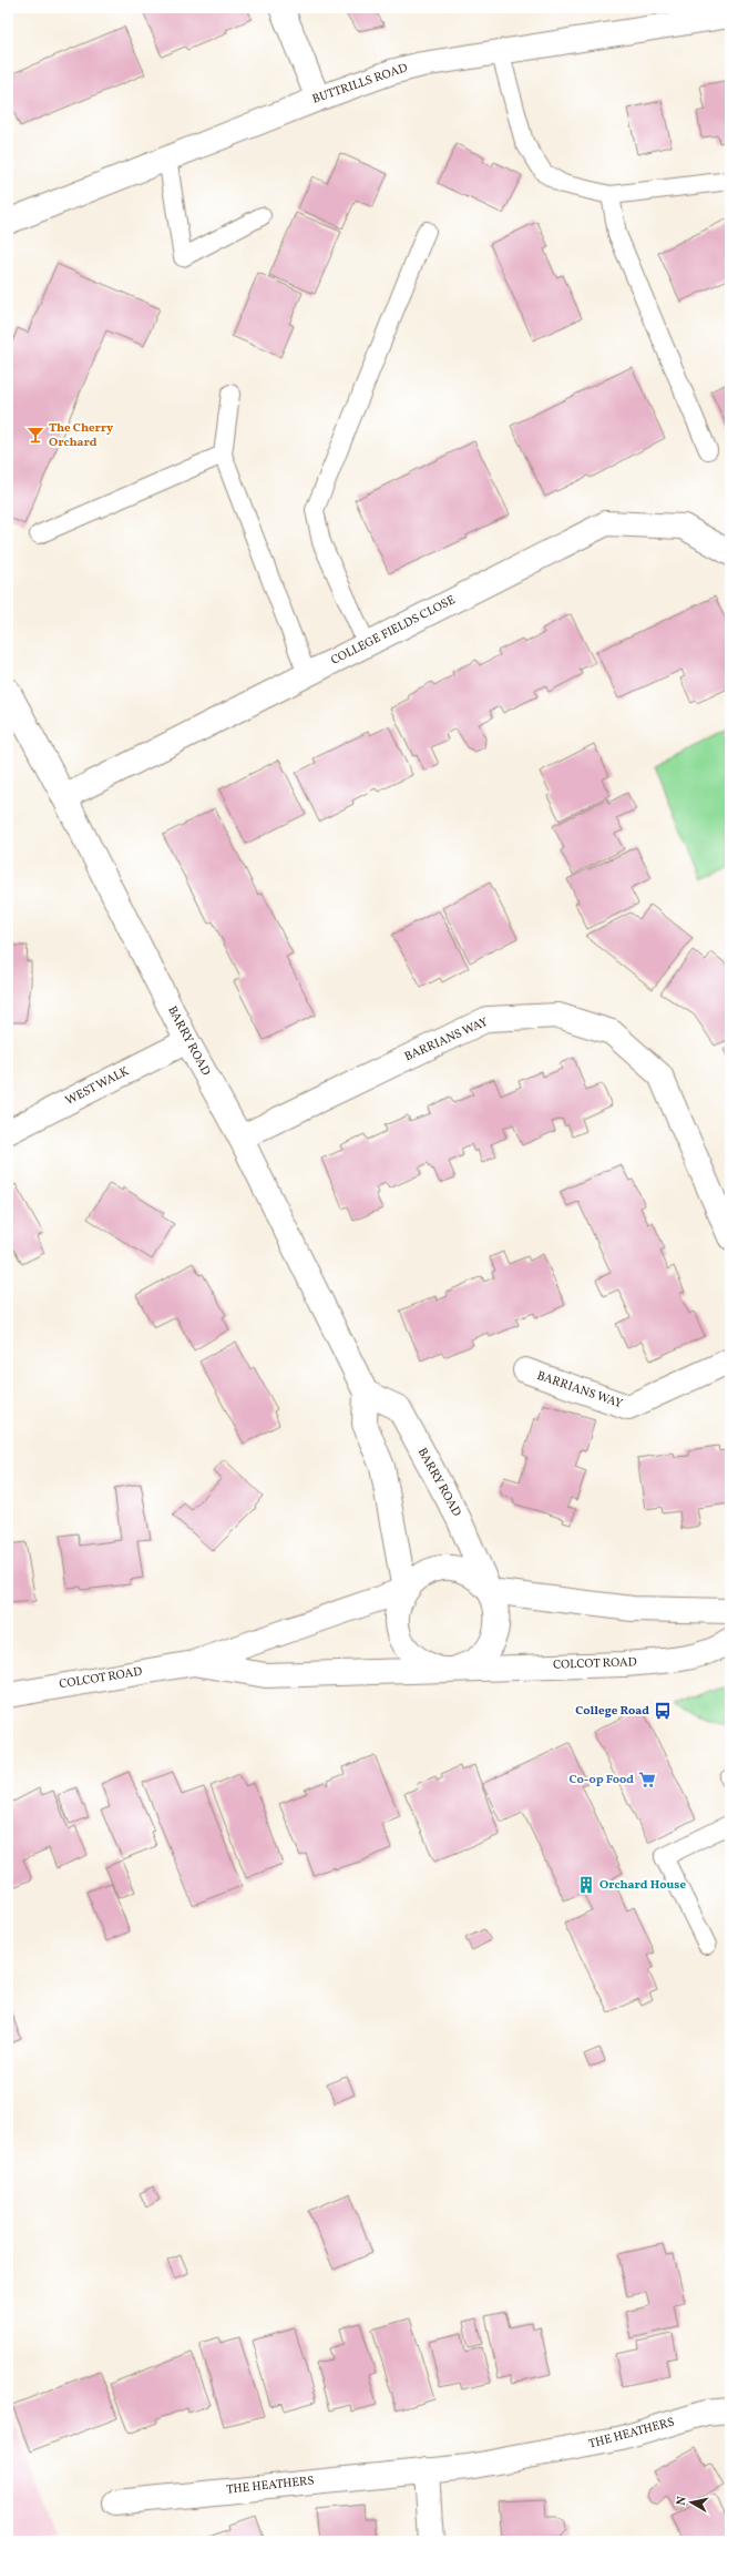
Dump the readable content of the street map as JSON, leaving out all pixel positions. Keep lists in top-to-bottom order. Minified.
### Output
{"streets":{"street":["BUTTRILLS ROAD","COLLEGE FIELDS CLOSE","BARRIANS WAY","BARRY ROAD","WEST WALK","COLCOT ROAD","THE HEATHERS"]},"crossings":[["COLLEGE FIELDS CLOSE","BARRY ROAD"],["BARRIANS WAY","BARRY ROAD"],["BARRY ROAD","WEST WALK"],["BARRY ROAD","COLCOT ROAD"]],"places":{"bar":["The Cherry Orchard"],"bus stop":["College Road"],"supermarket":["Co-op Food"],"building":["Orchard House"]},"north":"left"}
